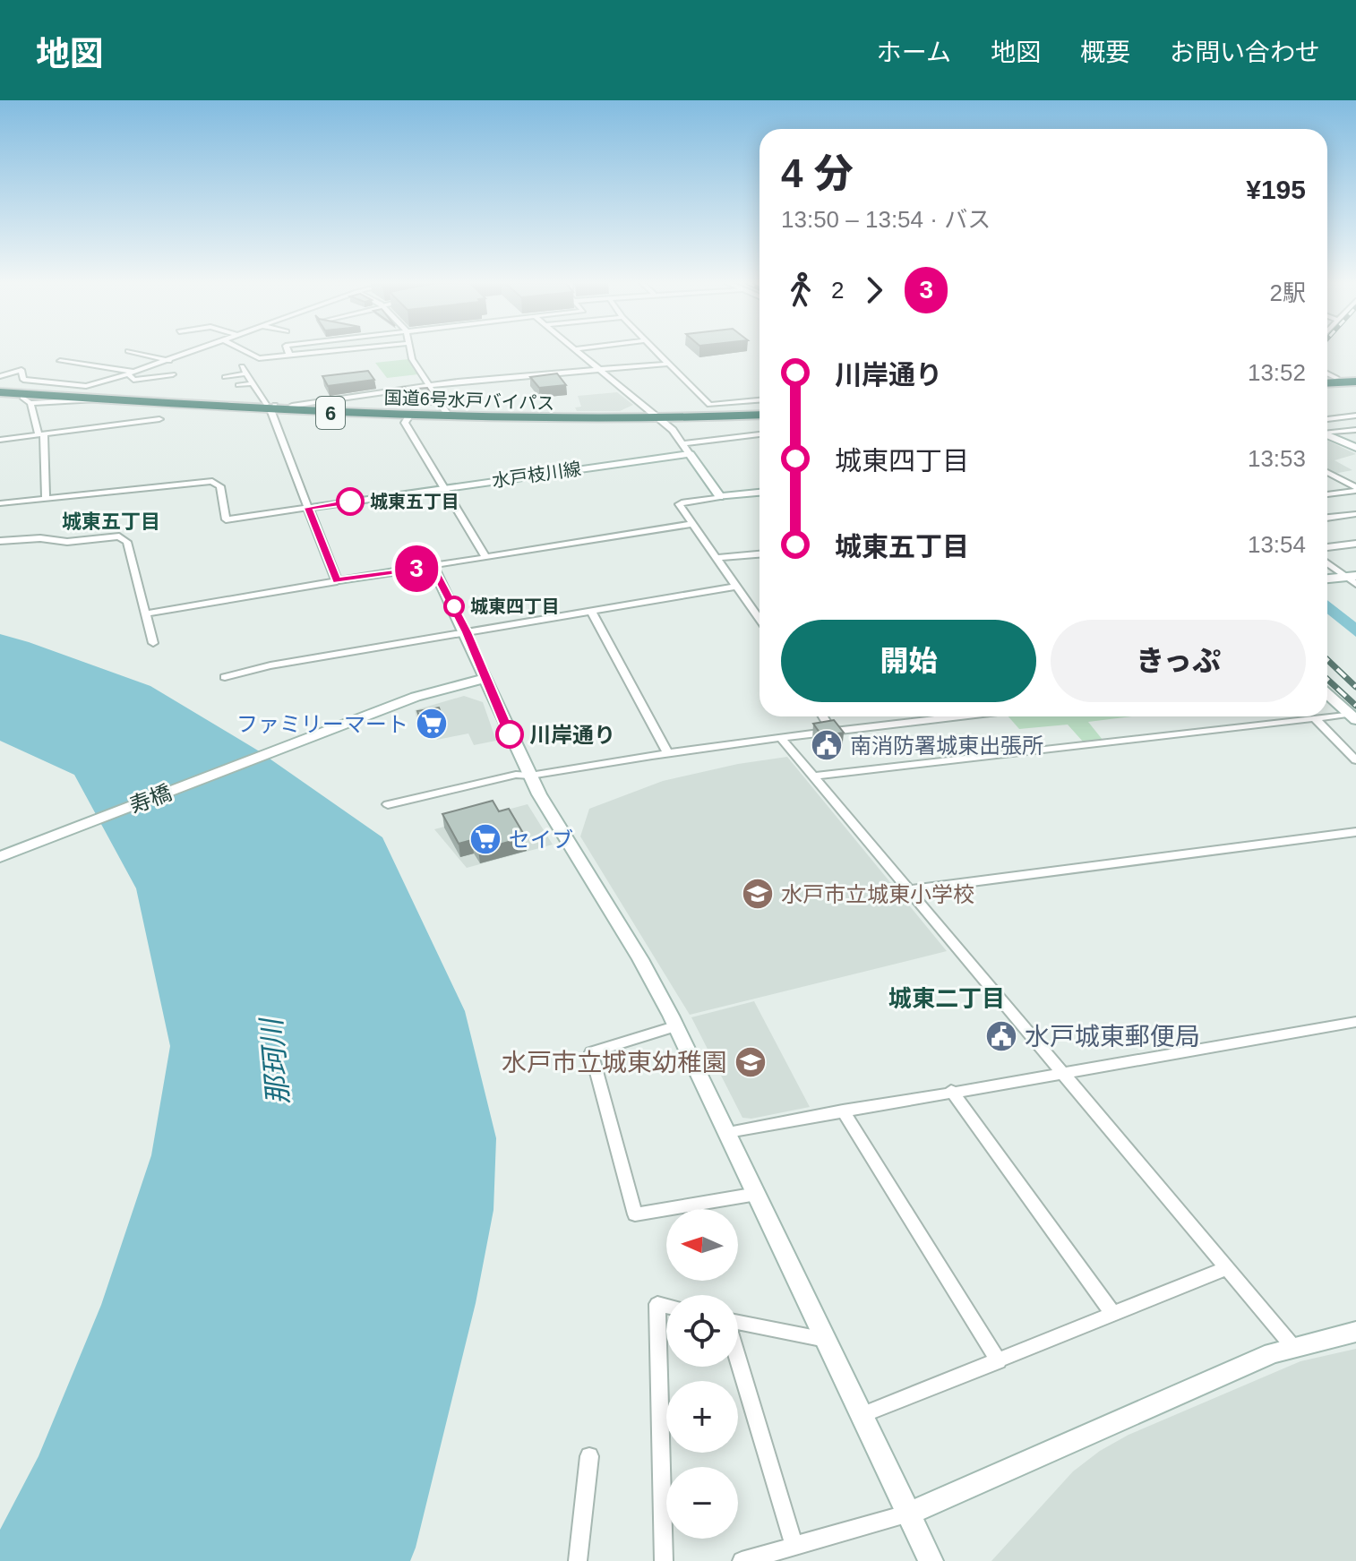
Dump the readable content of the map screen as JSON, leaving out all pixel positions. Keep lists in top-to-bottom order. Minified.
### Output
{"streets":{"highway":["国道6号水戸バイパス","6"],"main road":["水戸枝川線","寿橋"]},"districts":["城東五丁目","城東二丁目"],"water":["那珂川"],"places":{"other":["城東五丁目","城東四丁目","川岸通り"],"supermarket":["ファミリーマート","セイブ"],"public building":["南消防署城東出張所","水戸城東郵便局"],"school or university":["水戸市立城東小学校","水戸市立城東幼稚園"]},"lines":["bus line 3"],"north":"left","page":{"header":"地図","nav":["ホーム","地図","概要","お問い合わせ"],"on_map":"3","heading":["4 分","13:50 – 13:54 · バス","¥195"],"legs":["2","3","2駅"],"list":[{"name":"川岸通り","value":"13:52"},{"name":"城東四丁目","value":"13:53"},{"name":"城東五丁目","value":"13:54"}],"buttons":["開始","きっぷ"],"map_buttons":["+","−"]}}
